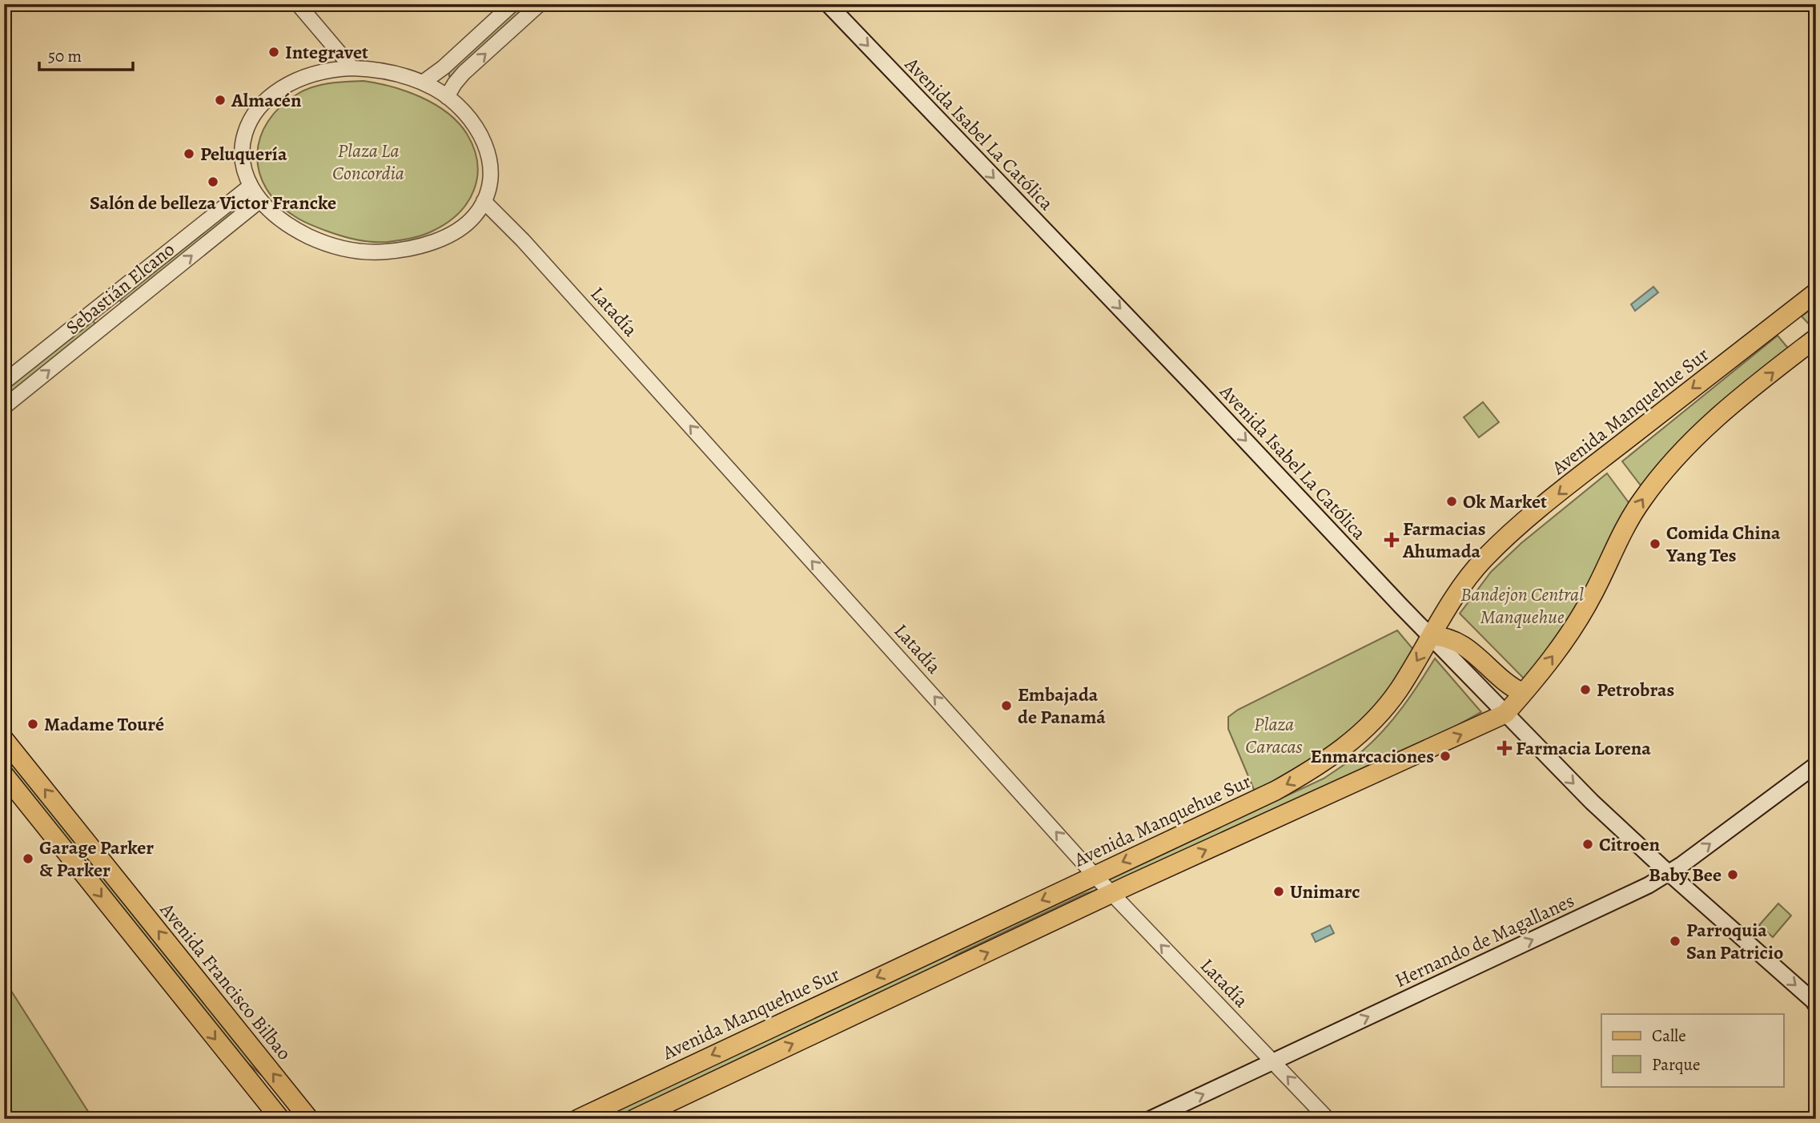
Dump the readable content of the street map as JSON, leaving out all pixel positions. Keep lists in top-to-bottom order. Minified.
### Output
{"streets":{"main road":["Avenida Isabel La Católica","Avenida Manquehue Sur","Hernando de Magallanes","Avenida Francisco Bilbao"],"street":["Sebastián Elcano","Latadía"]},"crossings":[["Avenida Isabel La Católica","Avenida Manquehue Sur"],["Avenida Isabel La Católica","Hernando de Magallanes"],["Latadía","Avenida Manquehue Sur"],["Latadía","Hernando de Magallanes"]],"one_way":["Avenida Isabel La Católica","Latadía","Hernando de Magallanes"],"parks":["Plaza La Concordia","Bandejon Central Manquehue","Plaza Caracas"],"places":{"other":["Integravet","Almacén","Peluquería","Salón de belleza Victor Francke","Ok Market","Comida China Yang Tes","Petrobras","Embajada de Panamá","Madame Touré","Enmarcaciones","Citroen","Garage Parker & Parker","Baby Bee","Unimarc","Parroquia San Patricio"],"health":["Farmacias Ahumada","Farmacia Lorena"]},"legend":["Calle","Parque"],"scale_bar":"50 m"}
